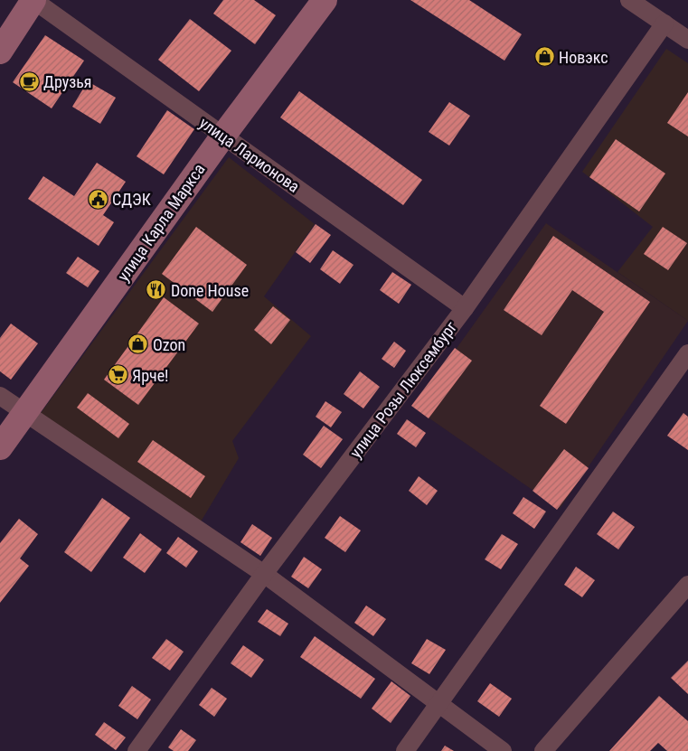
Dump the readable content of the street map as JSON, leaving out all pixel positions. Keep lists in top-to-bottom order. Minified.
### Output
{"streets":{"main road":["улица Карла Маркса"],"street":["улица Ларионова","улица Розы Люксембург"]},"crossings":[["улица Ларионова","улица Карла Маркса"],["улица Ларионова","улица Розы Люксембург"]],"places":{"shop":["Новэкс","Ozon"],"cafe":["Друзья"],"public building":["СДЭК"],"restaurant":["Done House"],"supermarket":["Ярче!"]}}
